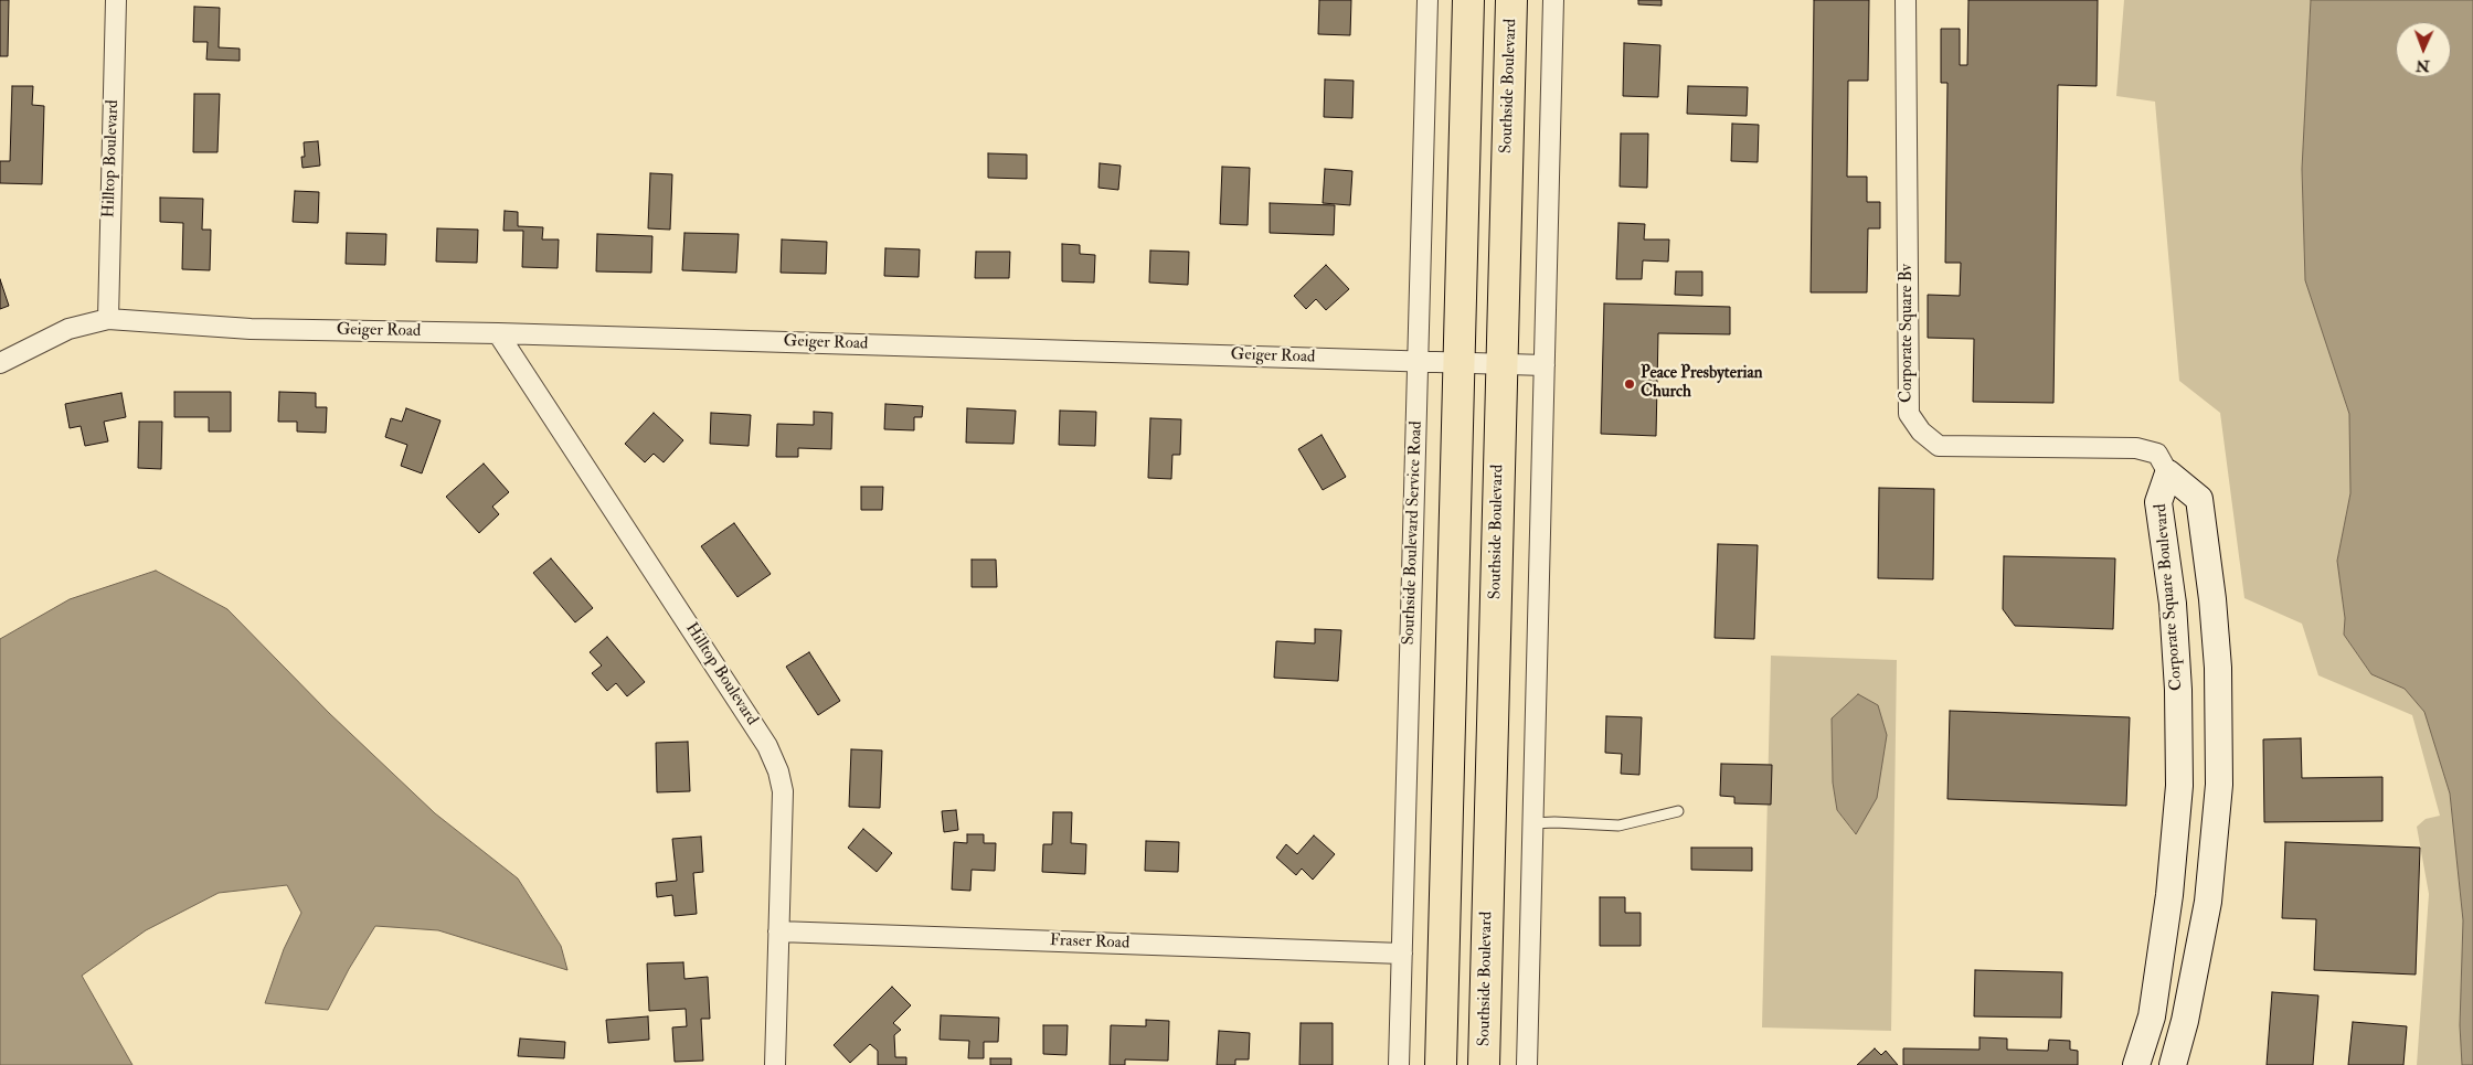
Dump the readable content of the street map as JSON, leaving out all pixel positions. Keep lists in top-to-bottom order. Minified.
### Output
{"streets":{"highway":["Southside Boulevard"],"street":["Hilltop Boulevard","Geiger Road","Corporate Square Bv","Southside Boulevard Service Road","Corporate Square Boulevard","Fraser Road"]},"crossings":[["Southside Boulevard","Geiger Road"],["Hilltop Boulevard","Geiger Road"],["Hilltop Boulevard","Fraser Road"],["Geiger Road","Southside Boulevard Service Road"],["Corporate Square Bv","Corporate Square Boulevard"],["Southside Boulevard Service Road","Fraser Road"]],"places":["Peace Presbyterian Church"],"north":"bottom"}
